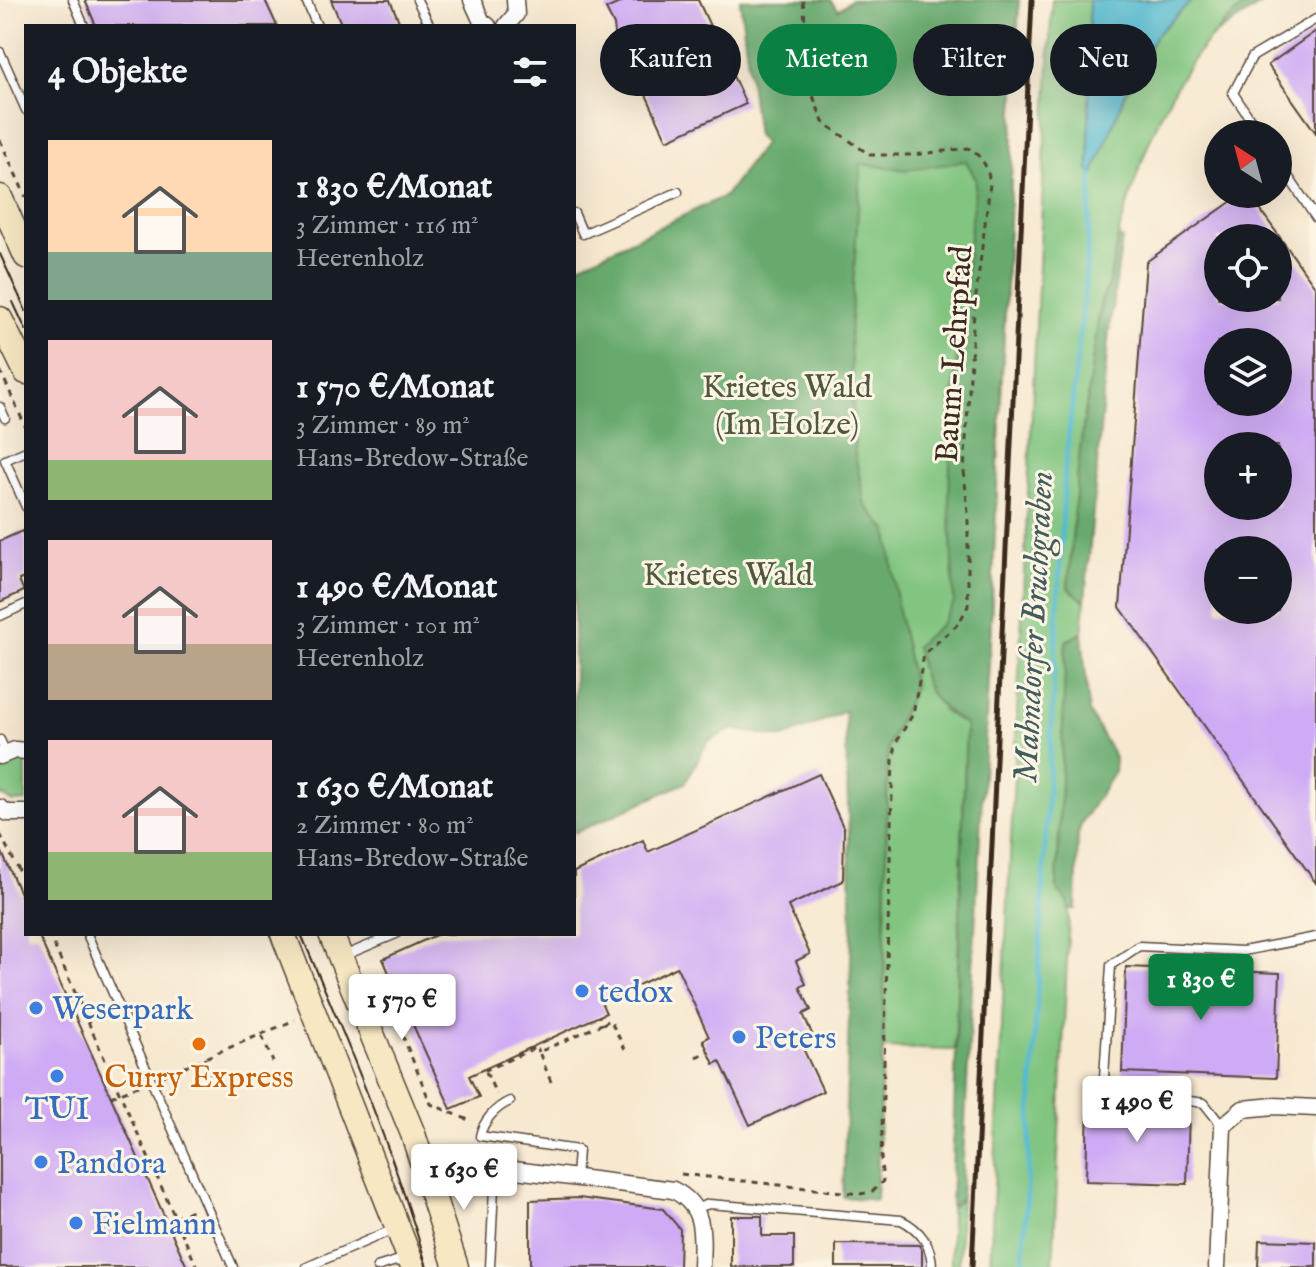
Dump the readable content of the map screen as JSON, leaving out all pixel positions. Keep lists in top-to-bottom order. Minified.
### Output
{"streets":{"path":["Baum-Lehrpfad"]},"water":["Mahndorfer Bruchgraben"],"parks":["Krietes Wald (Im Holze)","Krietes Wald"],"places":["tedox","Weserpark","Peters","Curry Express","TUI","Pandora","Fielmann"],"north":"top left","page":{"chip":["Kaufen","Mieten","Filter","Neu"],"heading":"4 Objekte","map_buttons":["+","−"],"list":[{"name":"1 830 €/Monat","note":"3 Zimmer · 116 m² · Heerenholz"},{"name":"1 570 €/Monat","note":"3 Zimmer · 89 m² · Hans-Bredow-Straße"},{"name":"1 490 €/Monat","note":"3 Zimmer · 101 m² · Heerenholz"},{"name":"1 630 €/Monat","note":"2 Zimmer · 80 m² · Hans-Bredow-Straße"}],"price":["1 830 €","1 570 €","1 490 €","1 630 €"]}}
